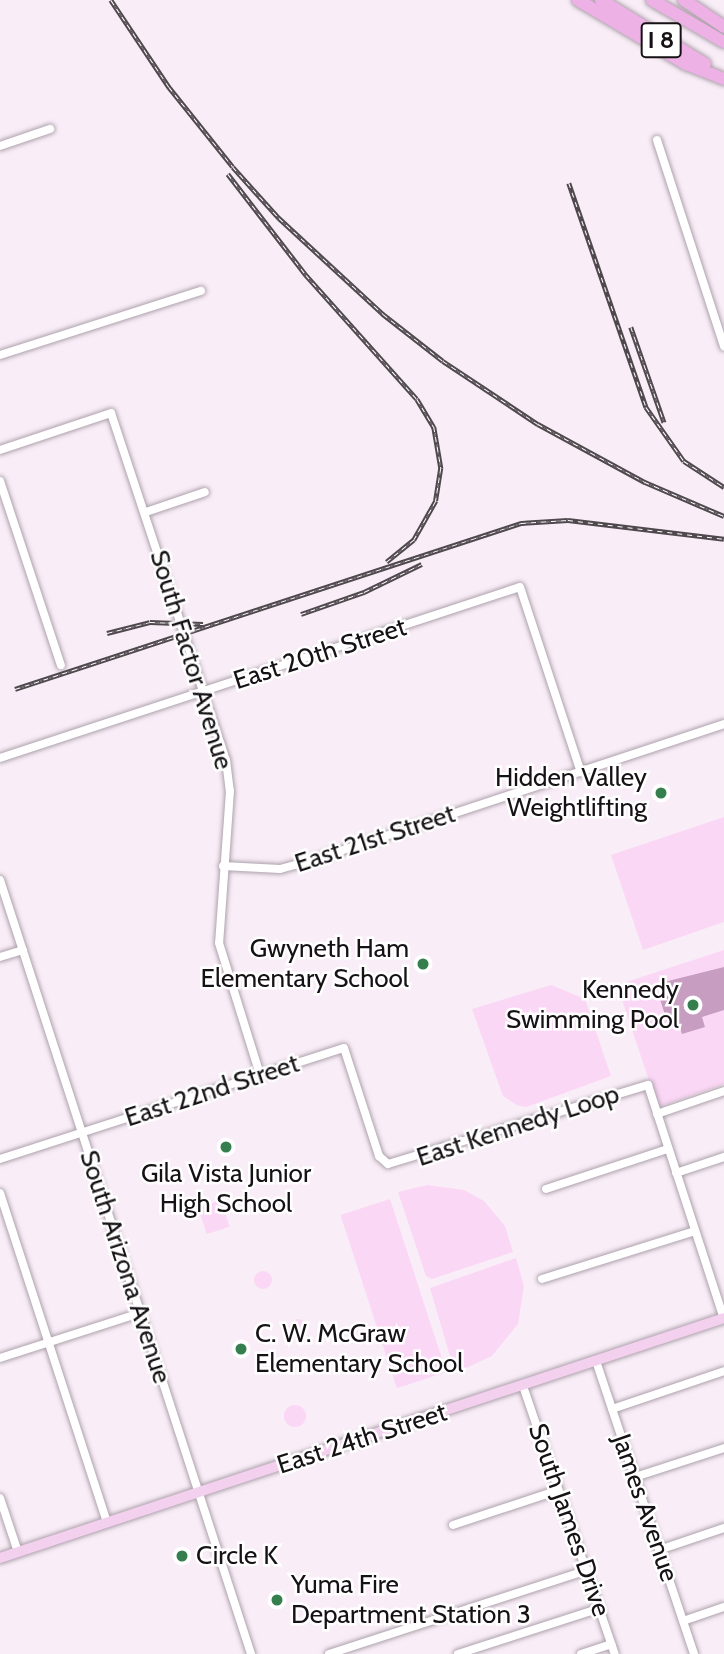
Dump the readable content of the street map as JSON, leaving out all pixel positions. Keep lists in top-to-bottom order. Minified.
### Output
{"streets":{"highway":["I 8"],"main road":["East 24th Street"],"street":["East 20th Street","South Factor Avenue","East 21st Street","East 22nd Street","East Kennedy Loop","South Arizona Avenue","James Avenue","South James Drive"]},"crossings":[["East 20th Street","South Factor Avenue"],["East 20th Street","East 21st Street"],["South Factor Avenue","East 21st Street"],["South Factor Avenue","East 22nd Street"],["East 22nd Street","East Kennedy Loop"],["East 22nd Street","South Arizona Avenue"],["South Arizona Avenue","East 24th Street"],["East 24th Street","James Avenue"],["East 24th Street","South James Drive"]],"places":["Hidden Valley Weightlifting","Gwyneth Ham Elementary School","Kennedy Swimming Pool","Gila Vista Junior High School","C. W. McGraw Elementary School","Circle K","Yuma Fire Department Station 3"]}
